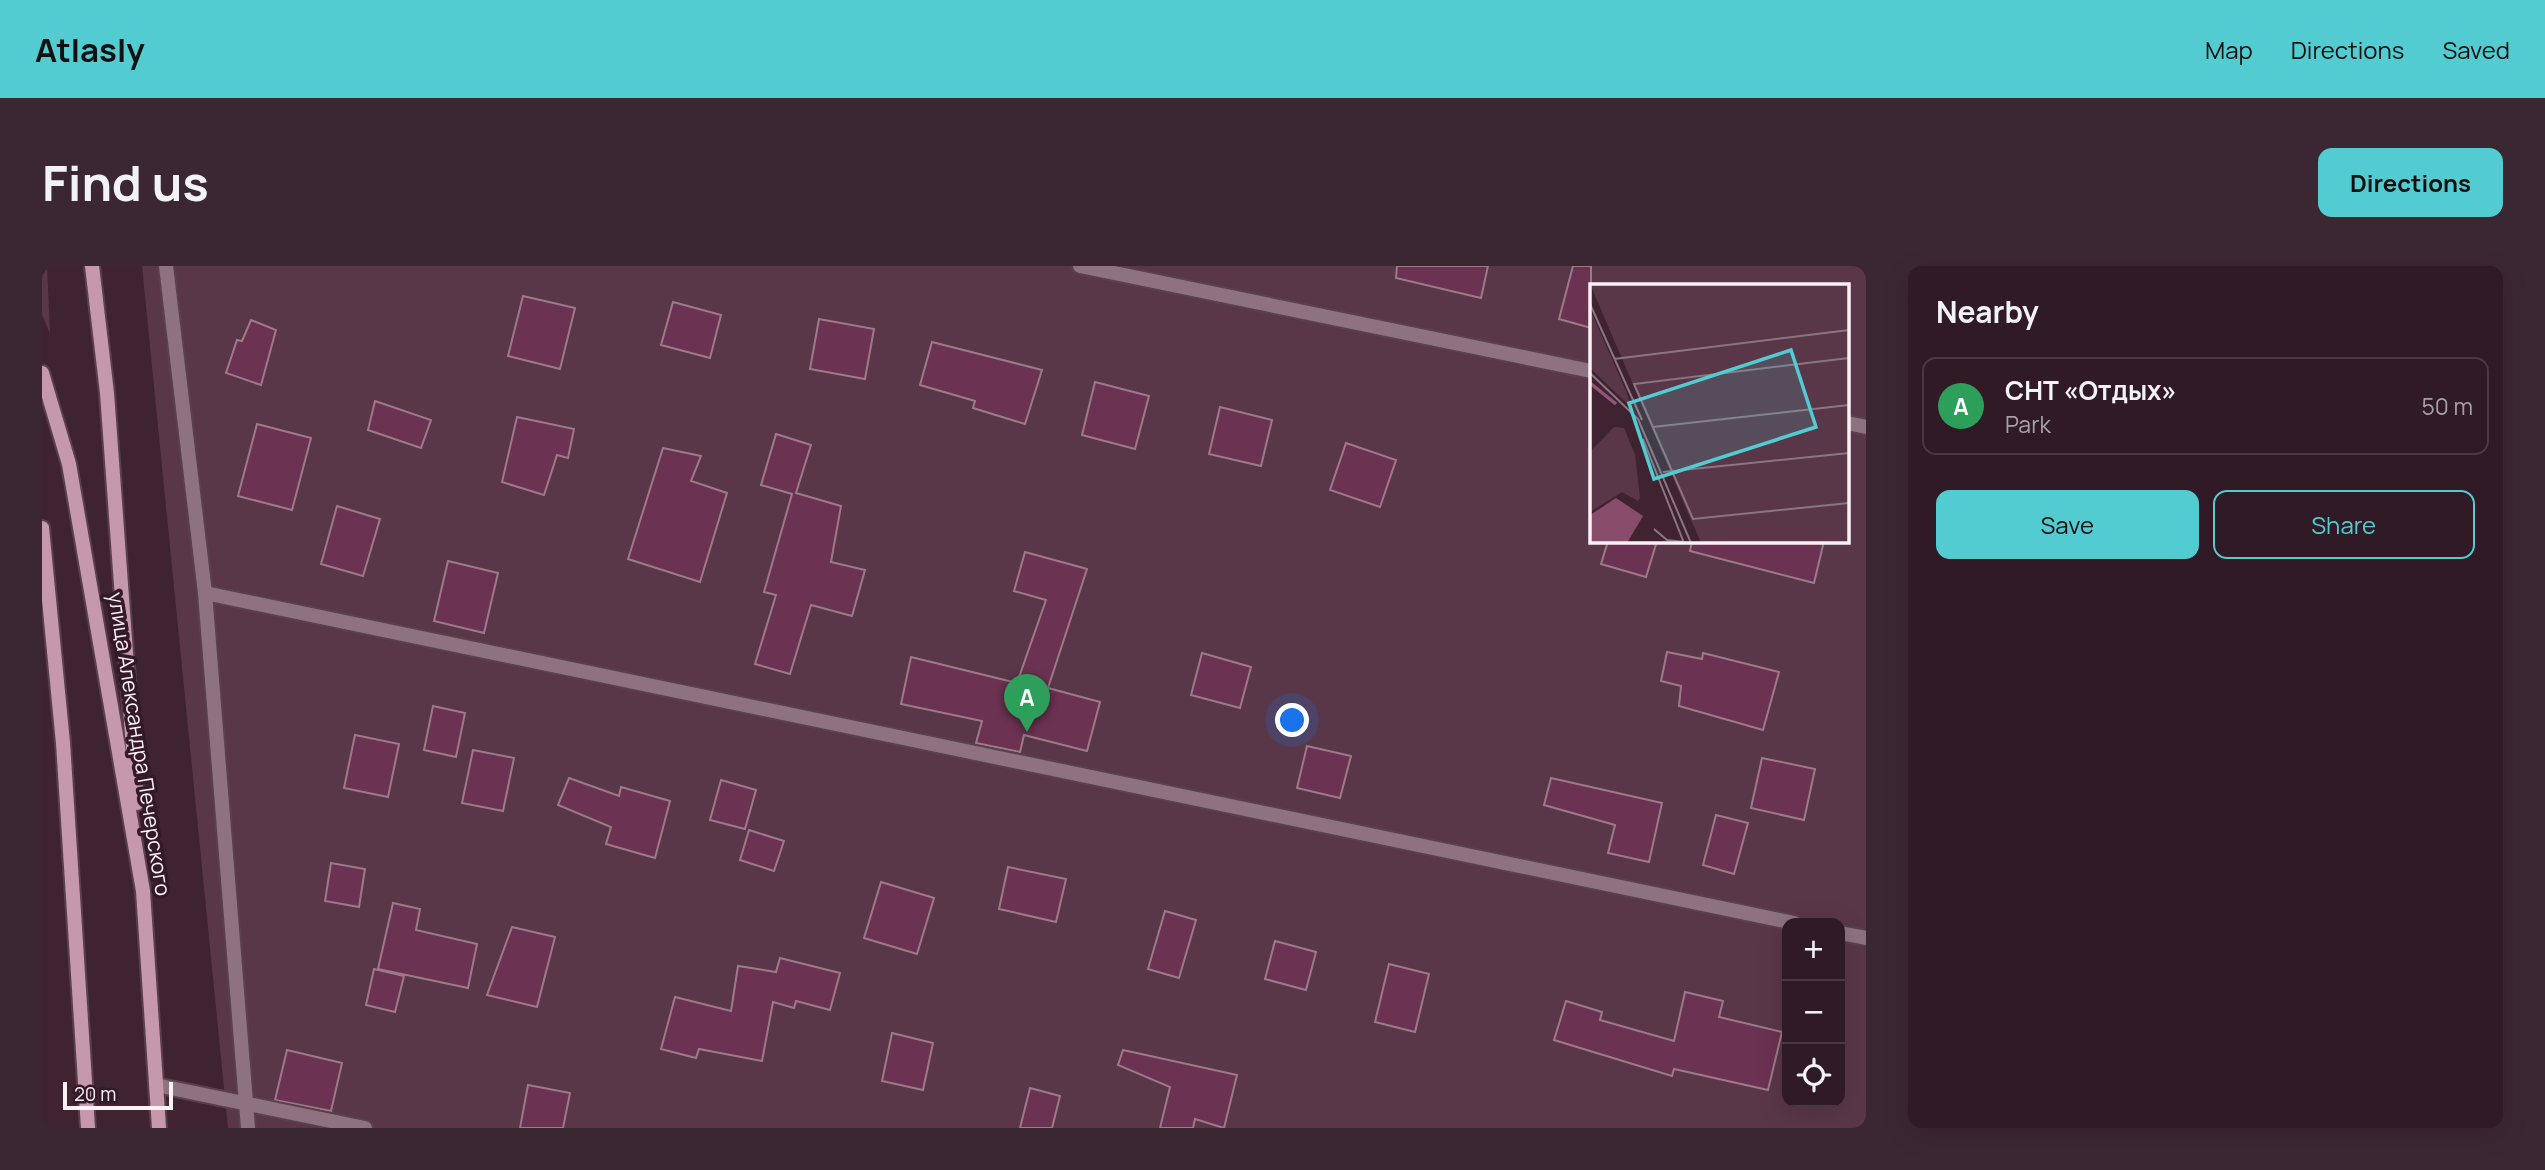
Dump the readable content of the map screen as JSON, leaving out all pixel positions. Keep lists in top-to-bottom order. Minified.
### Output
{"streets":{"main road":["улица Александра Печерского"]},"scale_bar":"20 m","page":{"header":"Atlasly","nav":["Map","Directions","Saved"],"buttons":["Directions",["Save","Share"]],"title":"Find us","heading":"Nearby","list":[{"mark":"A","name":"СНТ «Отдых»","note":"Park","value":"50 m"}],"pins":"A","map_buttons":["+","−"],"scale":"20 m"}}
